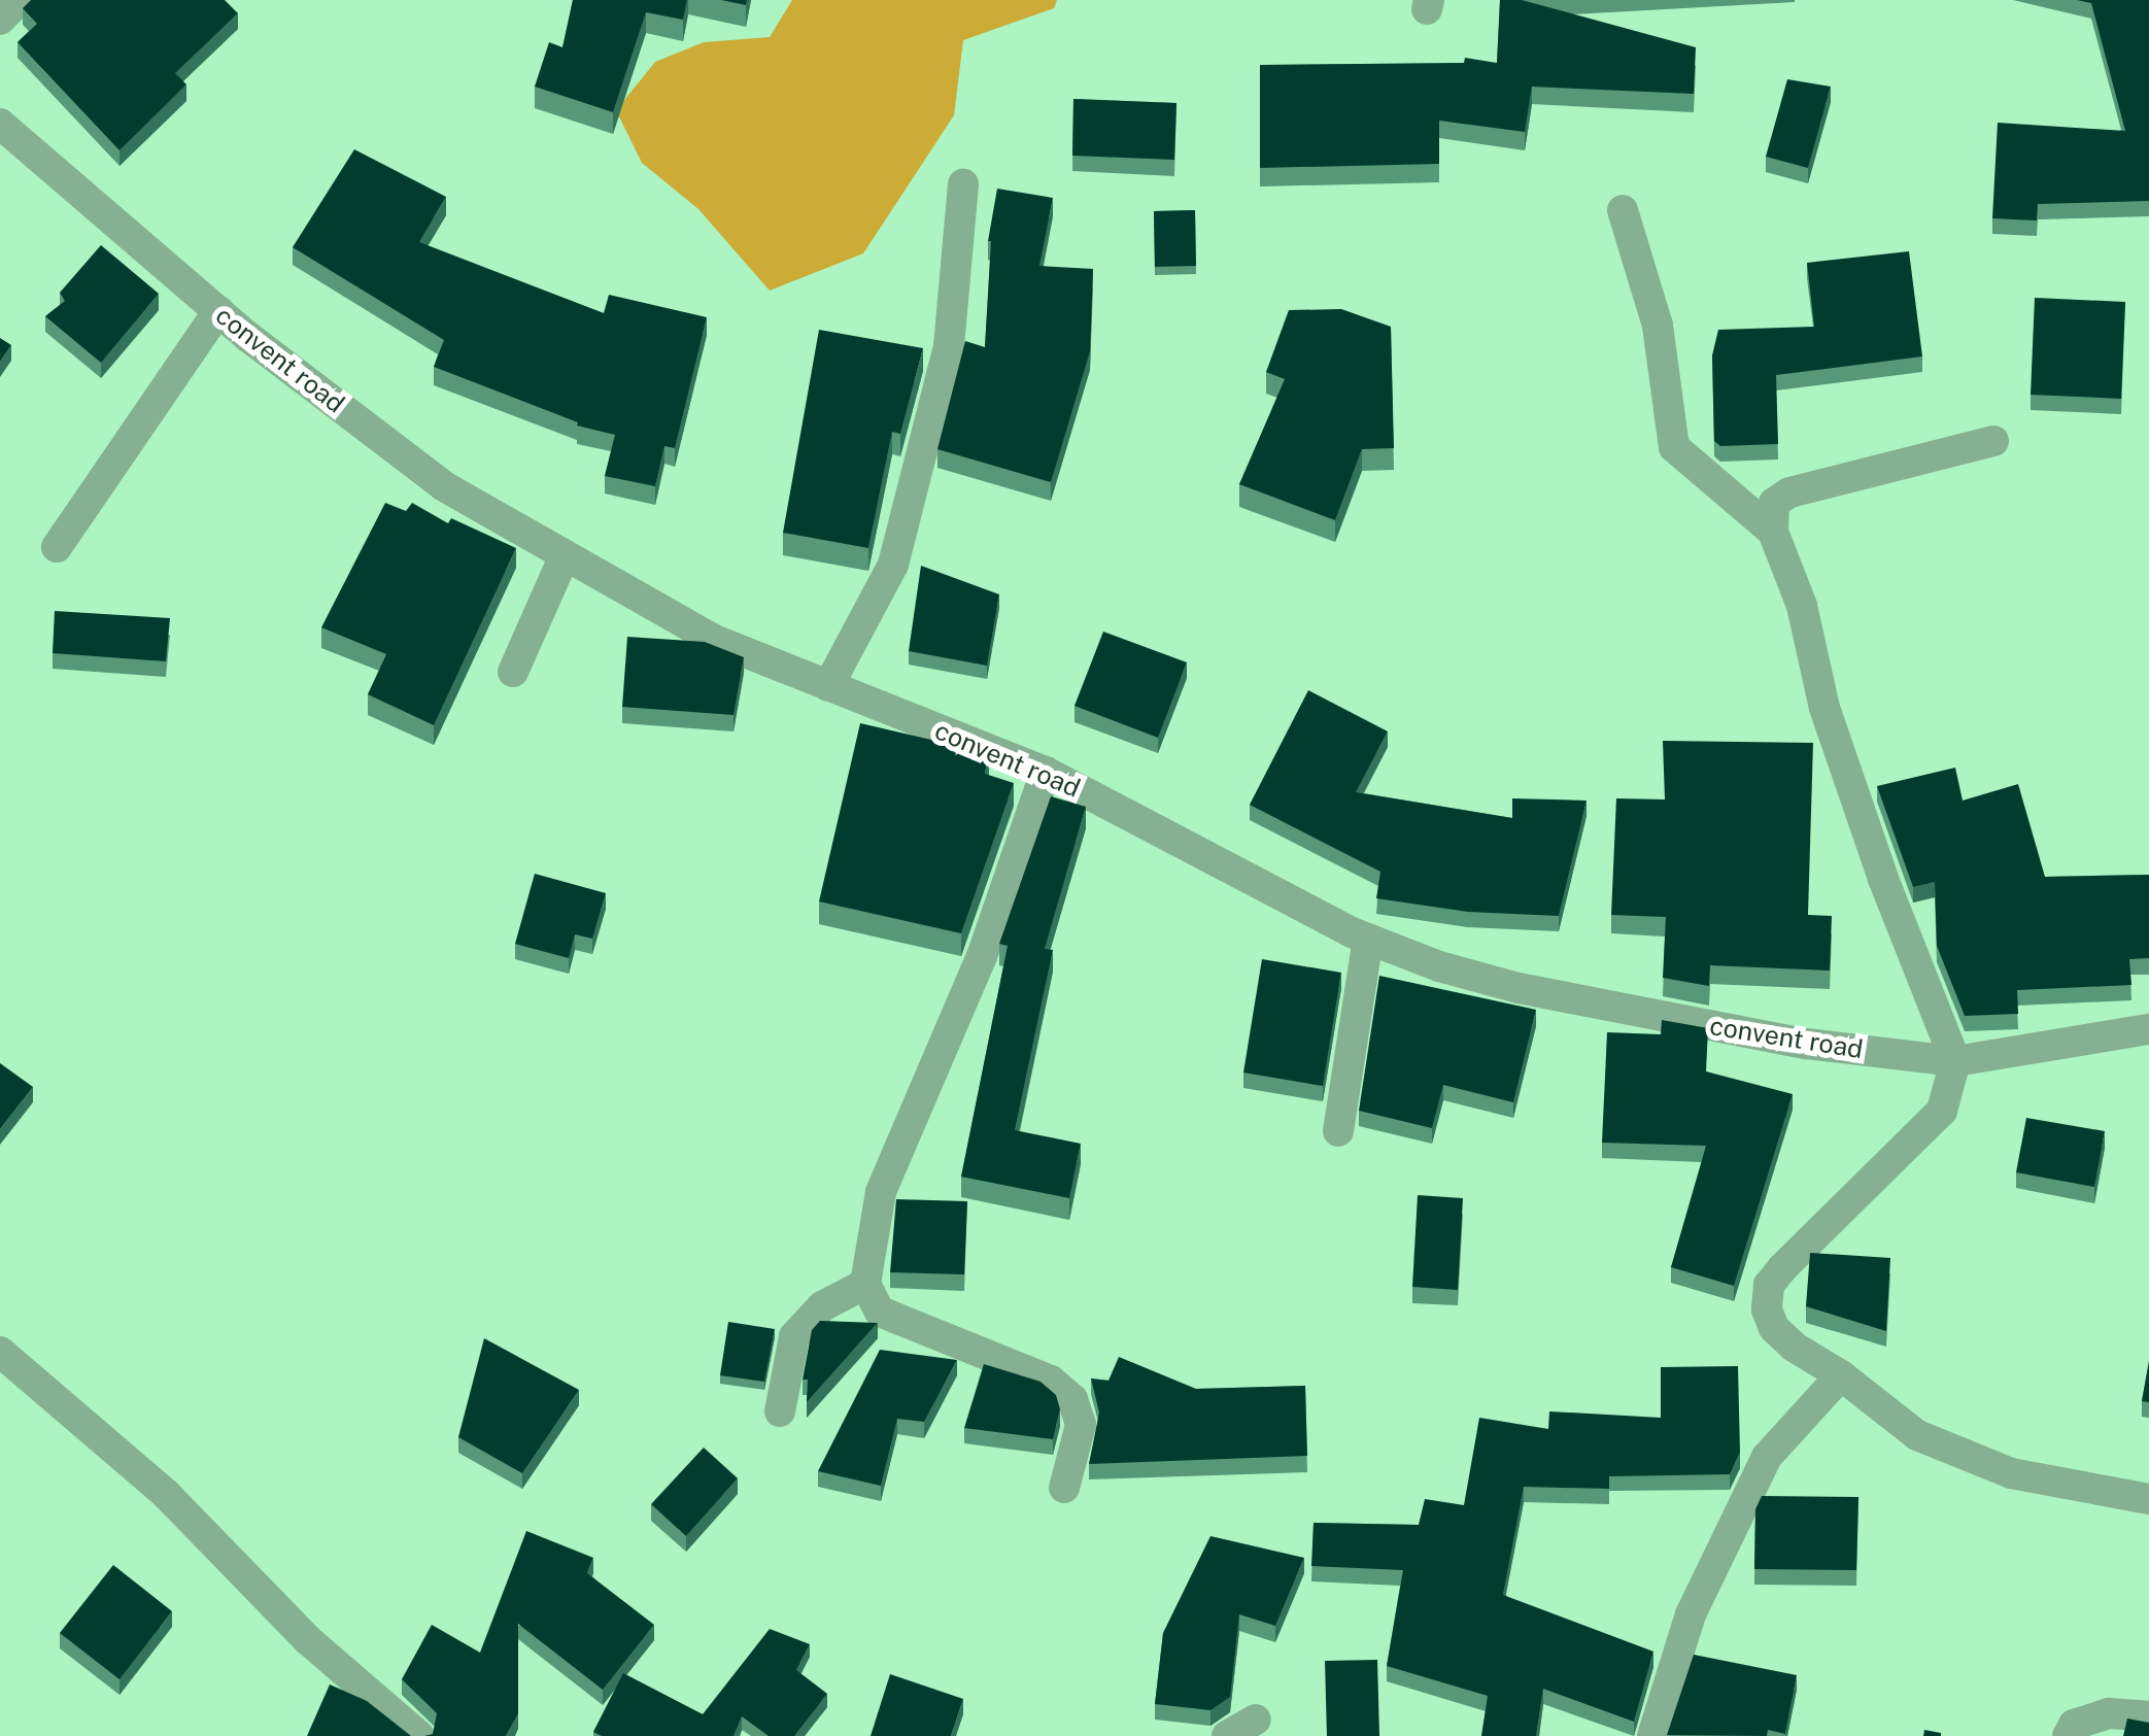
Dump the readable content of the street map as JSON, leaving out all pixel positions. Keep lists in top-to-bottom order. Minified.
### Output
{"streets":{"street":["convent road"]}}
